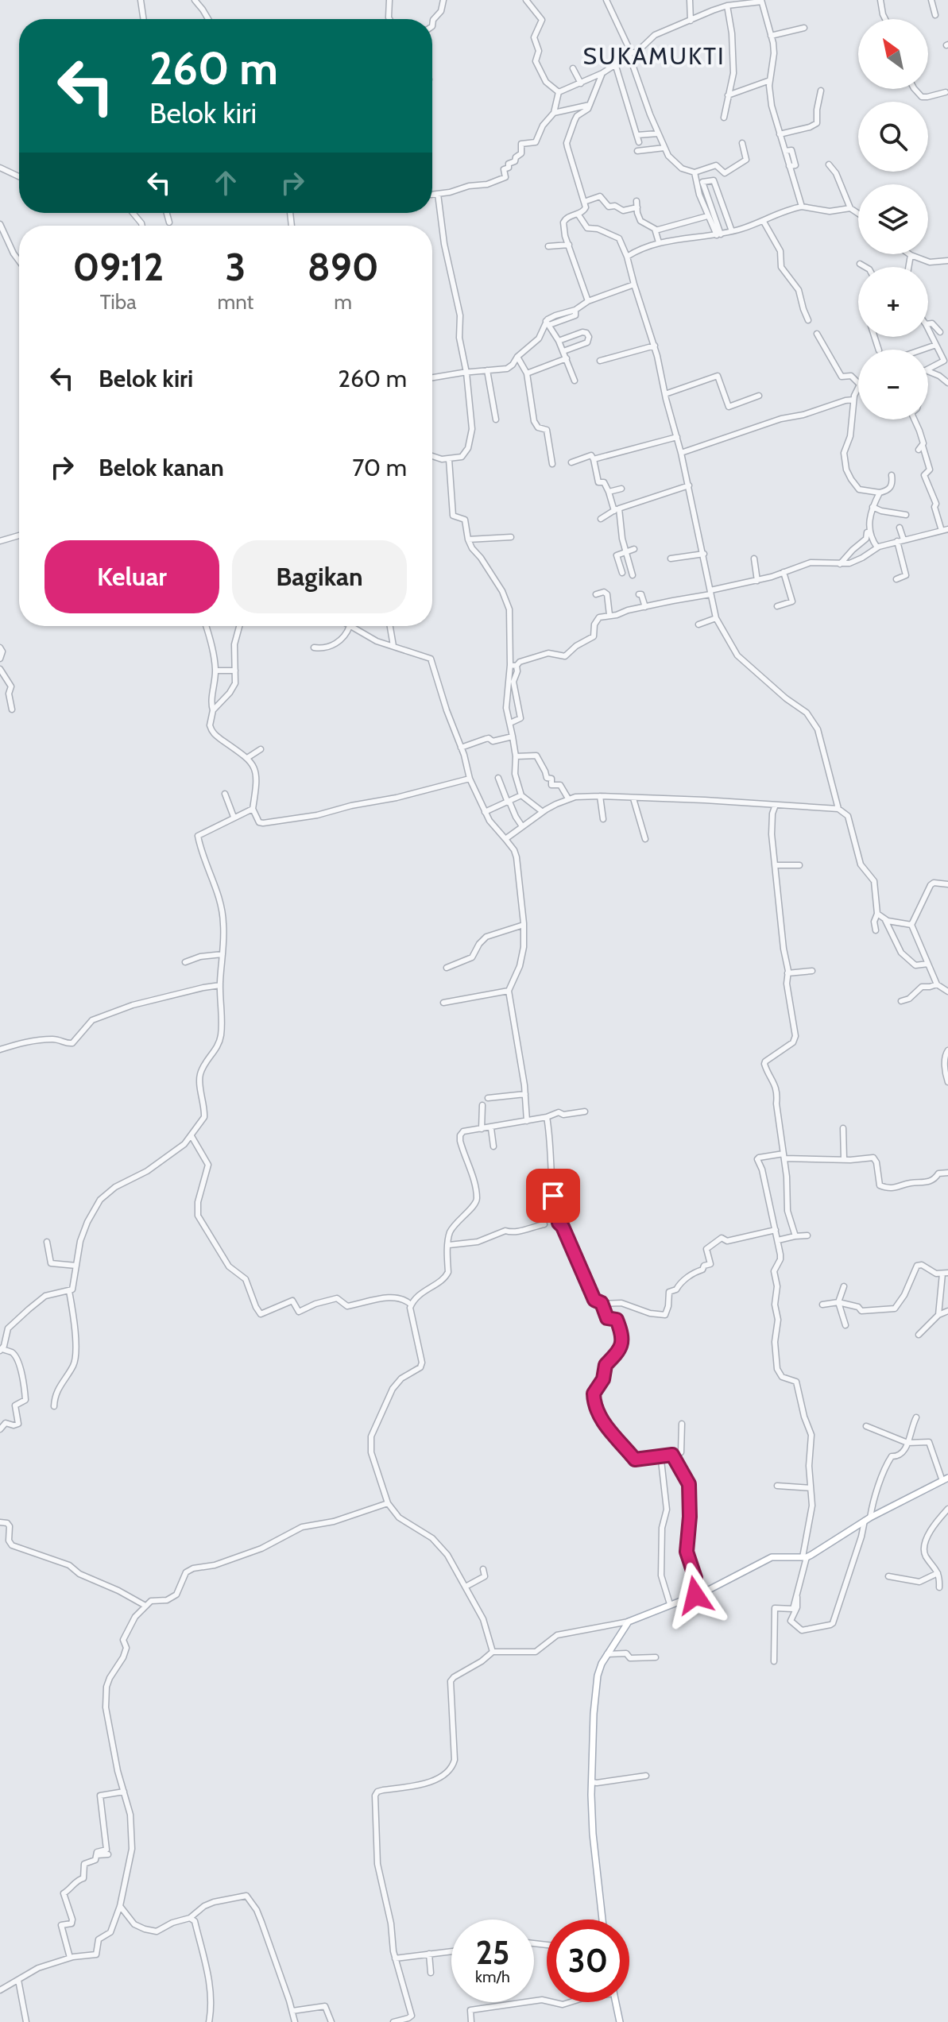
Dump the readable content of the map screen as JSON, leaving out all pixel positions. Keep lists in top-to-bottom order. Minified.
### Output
{"districts":["SUKAMUKTI"],"north":"top left","page":{"map_buttons":["+","−"],"turn":["260 m","Belok kiri"],"eta":["09:12","Tiba","3","mnt","890","m"],"list":[{"name":"Belok kiri","value":"260 m"},{"name":"Belok kanan","value":"70 m"}],"buttons":["Keluar","Bagikan"],"speed":"25 km/h","limit":"30"}}
